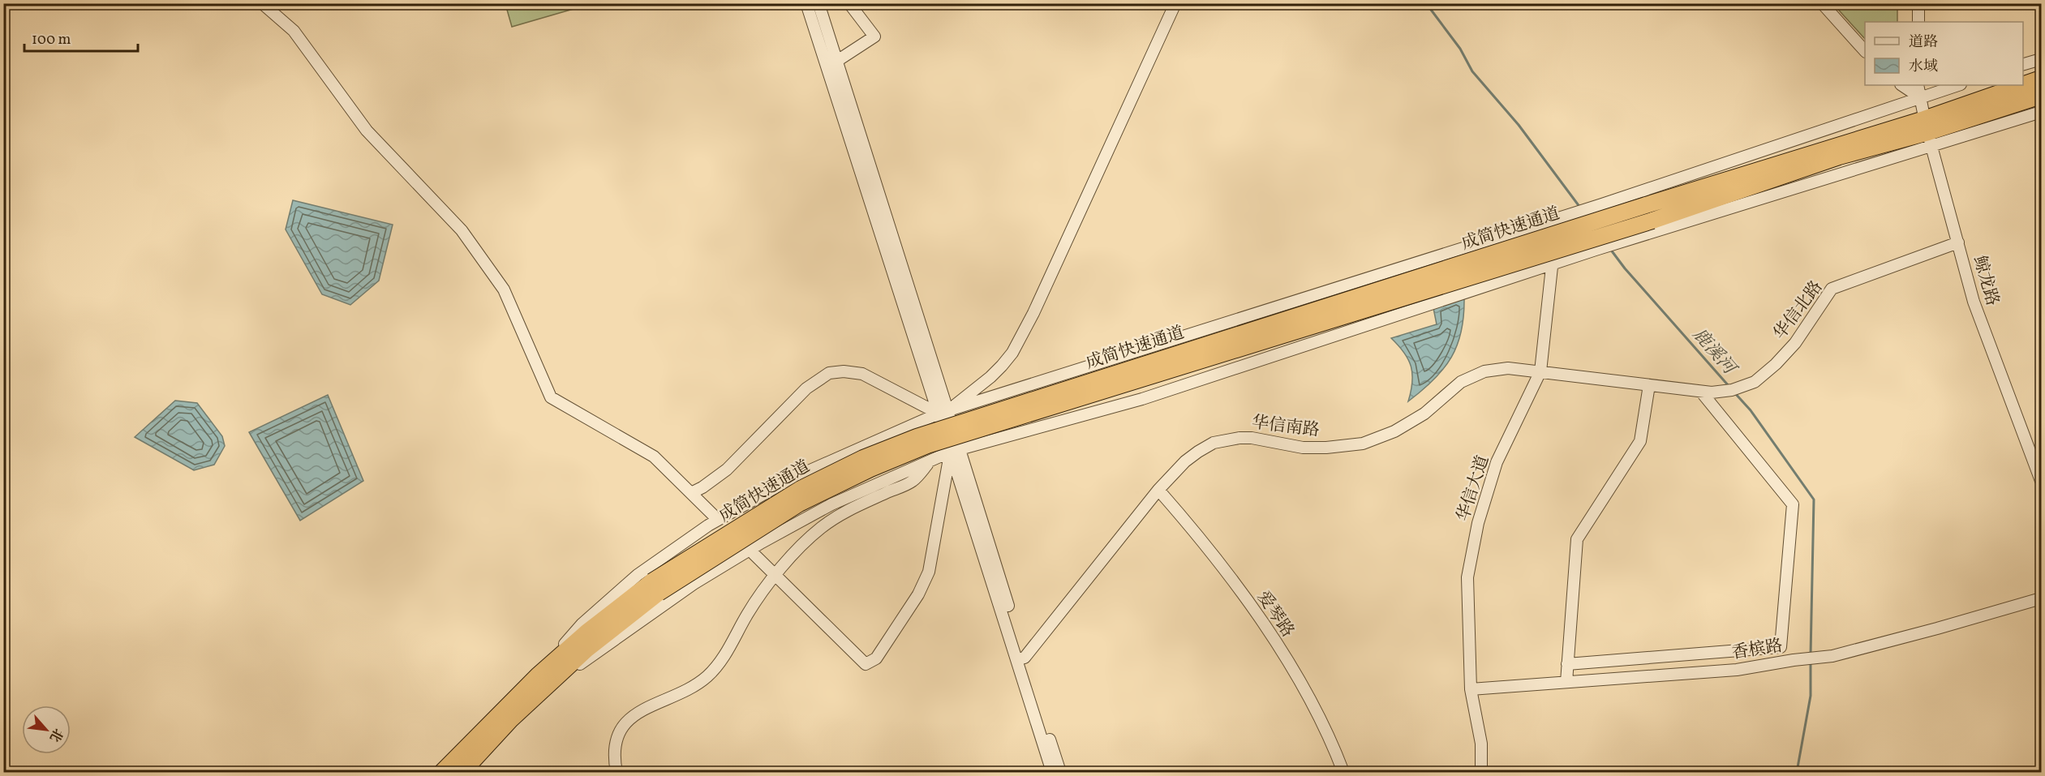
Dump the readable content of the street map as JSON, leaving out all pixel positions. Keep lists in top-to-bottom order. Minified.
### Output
{"streets":{"highway":["成简快速通道"],"street":["鲸龙路","华信北路","华信南路","华信大道","爱琴路","香槟路"]},"crossings":[["成简快速通道","鲸龙路"],["鲸龙路","华信北路"],["华信北路","华信南路"],["华信南路","华信大道"],["华信南路","爱琴路"],["华信大道","香槟路"]],"water":["鹿溪河"],"legend":["道路","水域"],"scale_bar":"100 m","north":"bottom right"}
